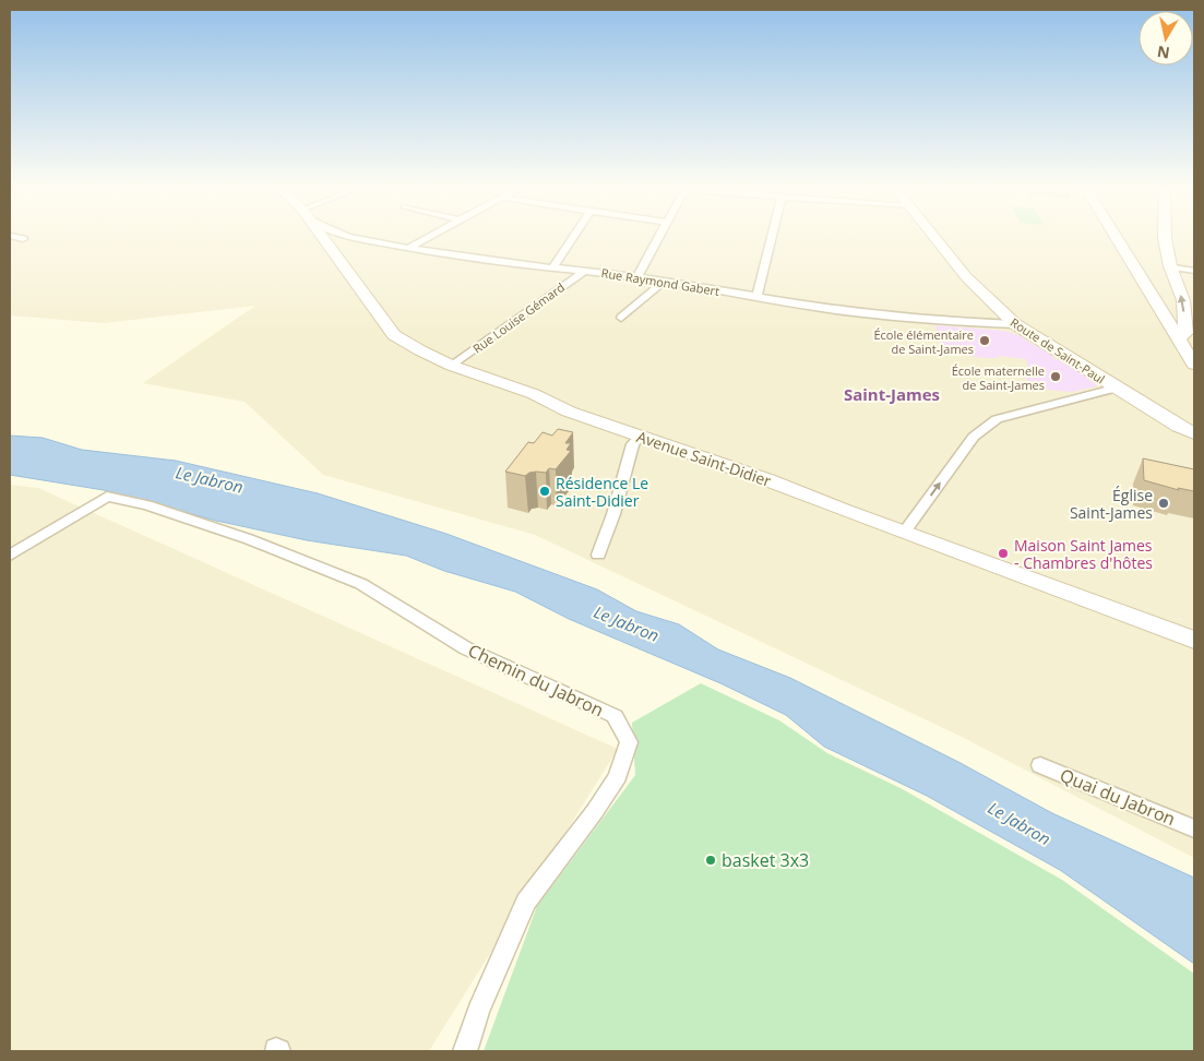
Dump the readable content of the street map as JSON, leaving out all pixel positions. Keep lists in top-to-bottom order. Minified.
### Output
{"streets":{"street":["Rue Raymond Gabert","Rue Louise Gémard","Route de Saint-Paul","Avenue Saint-Didier","Chemin du Jabron","Quai du Jabron"]},"crossings":[["Rue Raymond Gabert","Rue Louise Gémard"],["Rue Raymond Gabert","Route de Saint-Paul"],["Rue Louise Gémard","Avenue Saint-Didier"]],"districts":["Saint-James"],"water":["Le Jabron"],"places":["École élémentaire de Saint-James","École maternelle de Saint-James","Résidence Le Saint-Didier","Église Saint-James","Maison Saint James - Chambres d'hôtes","basket 3x3"],"north":"bottom"}
